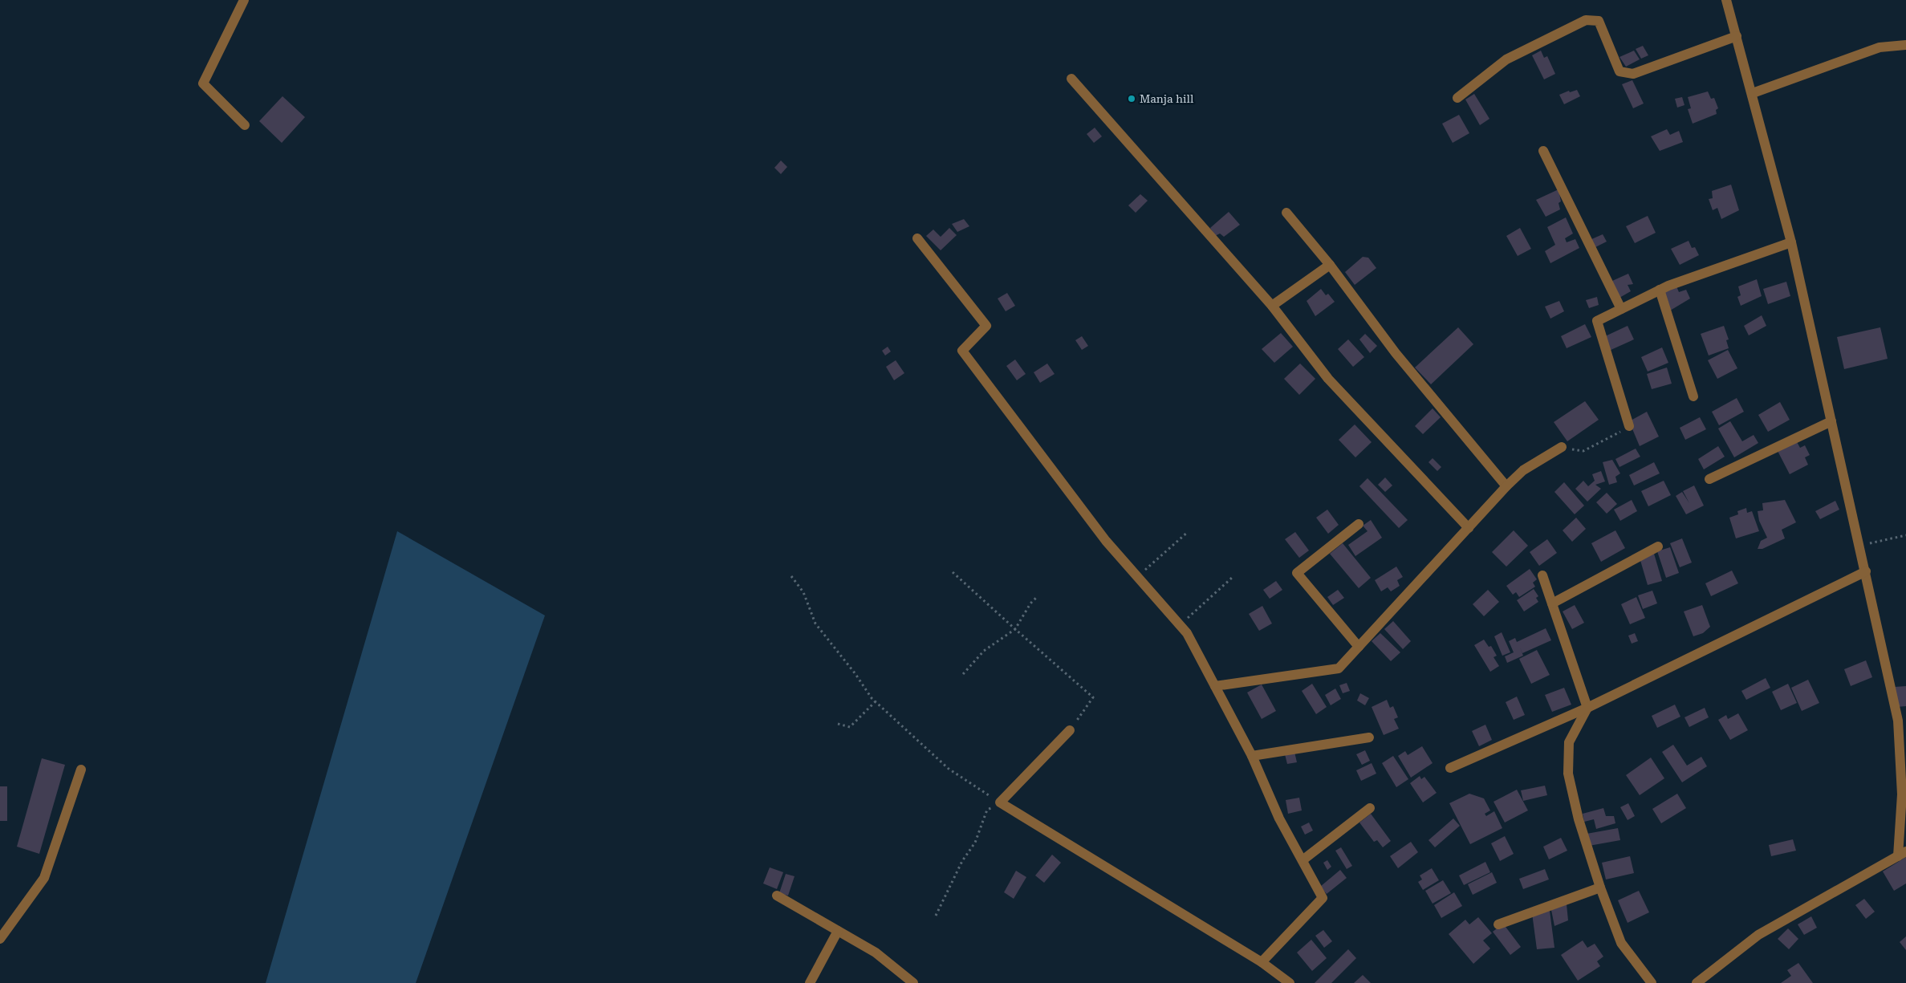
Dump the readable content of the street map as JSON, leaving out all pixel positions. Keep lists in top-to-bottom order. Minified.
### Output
{"places":["Manja hill"]}
